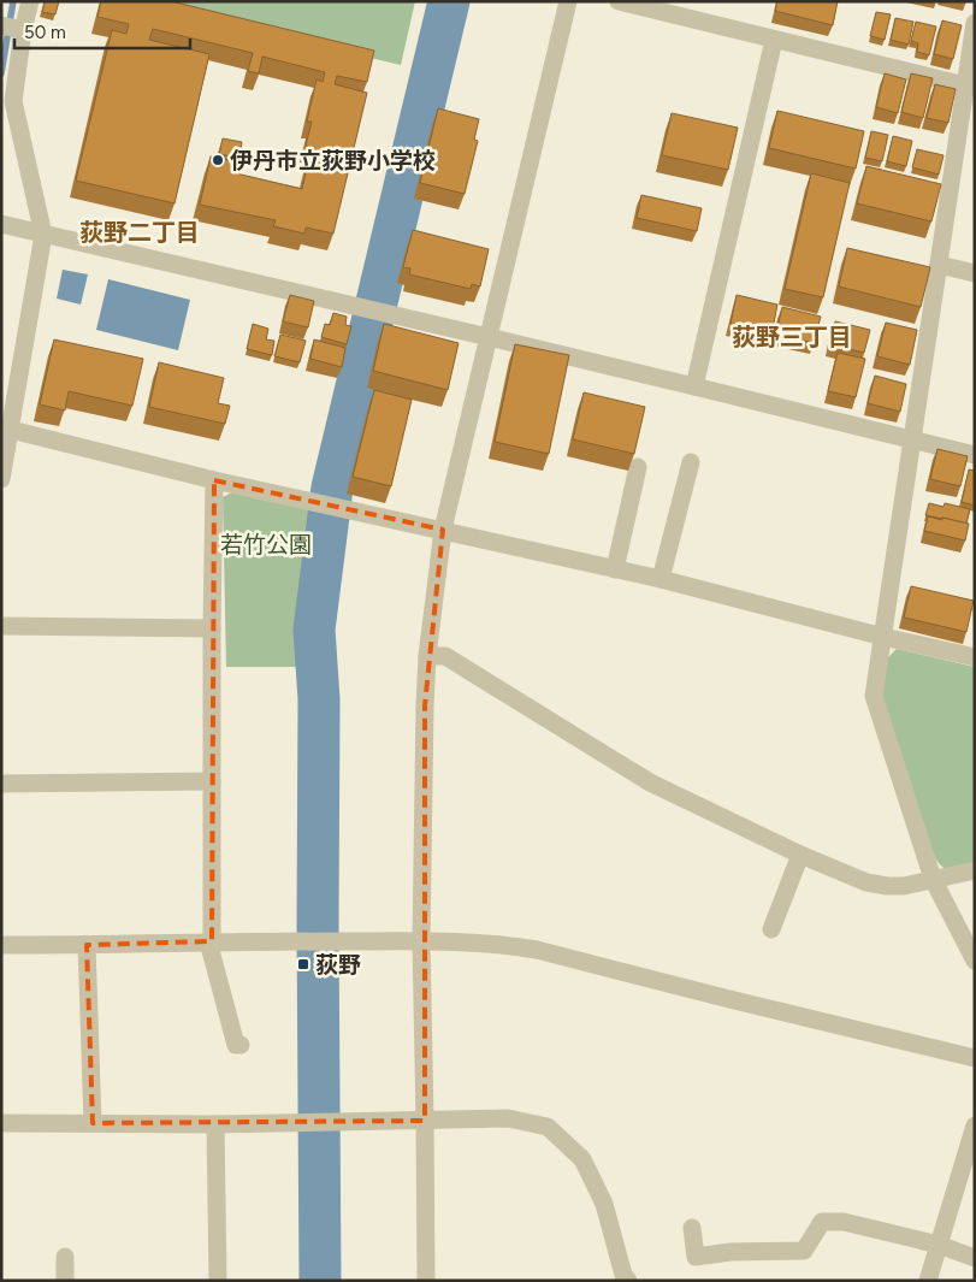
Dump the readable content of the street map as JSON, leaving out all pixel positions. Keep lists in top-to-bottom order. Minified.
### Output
{"districts":["荻野二丁目","荻野三丁目"],"parks":["若竹公園"],"places":{"other":["伊丹市立荻野小学校"],"transit":["荻野"]},"scale_bar":"50 m"}
